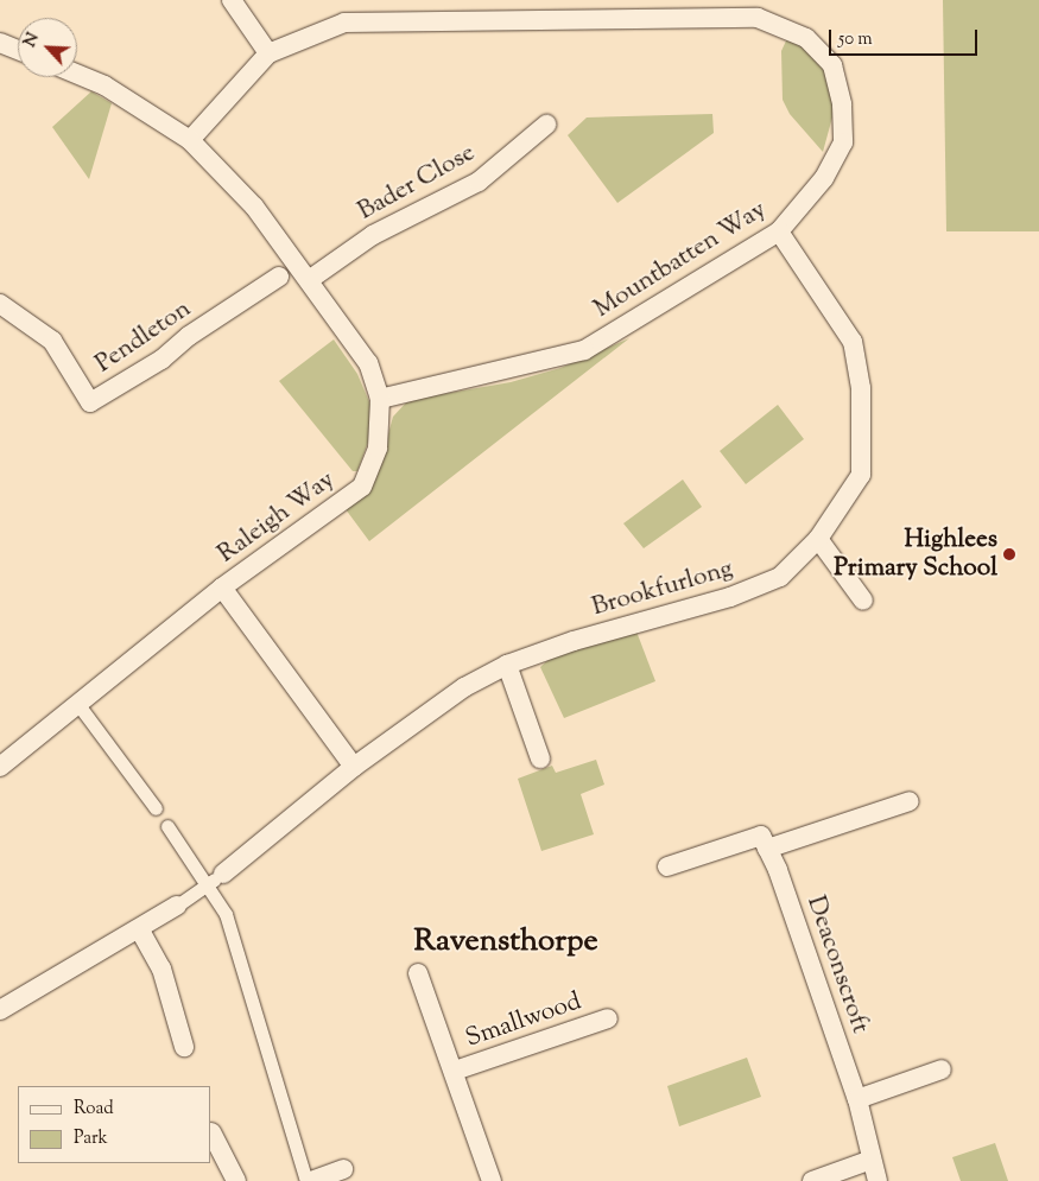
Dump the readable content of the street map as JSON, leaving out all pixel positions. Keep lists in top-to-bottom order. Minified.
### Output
{"streets":{"street":["Bader Close","Mountbatten Way","Pendleton","Raleigh Way","Brookfurlong","Deaconscroft","Smallwood"]},"crossings":[["Bader Close","Raleigh Way"],["Mountbatten Way","Raleigh Way"],["Mountbatten Way","Brookfurlong"]],"districts":["Ravensthorpe"],"places":["Highlees Primary School"],"legend":["Road","Park"],"scale_bar":"50 m","north":"top left"}
